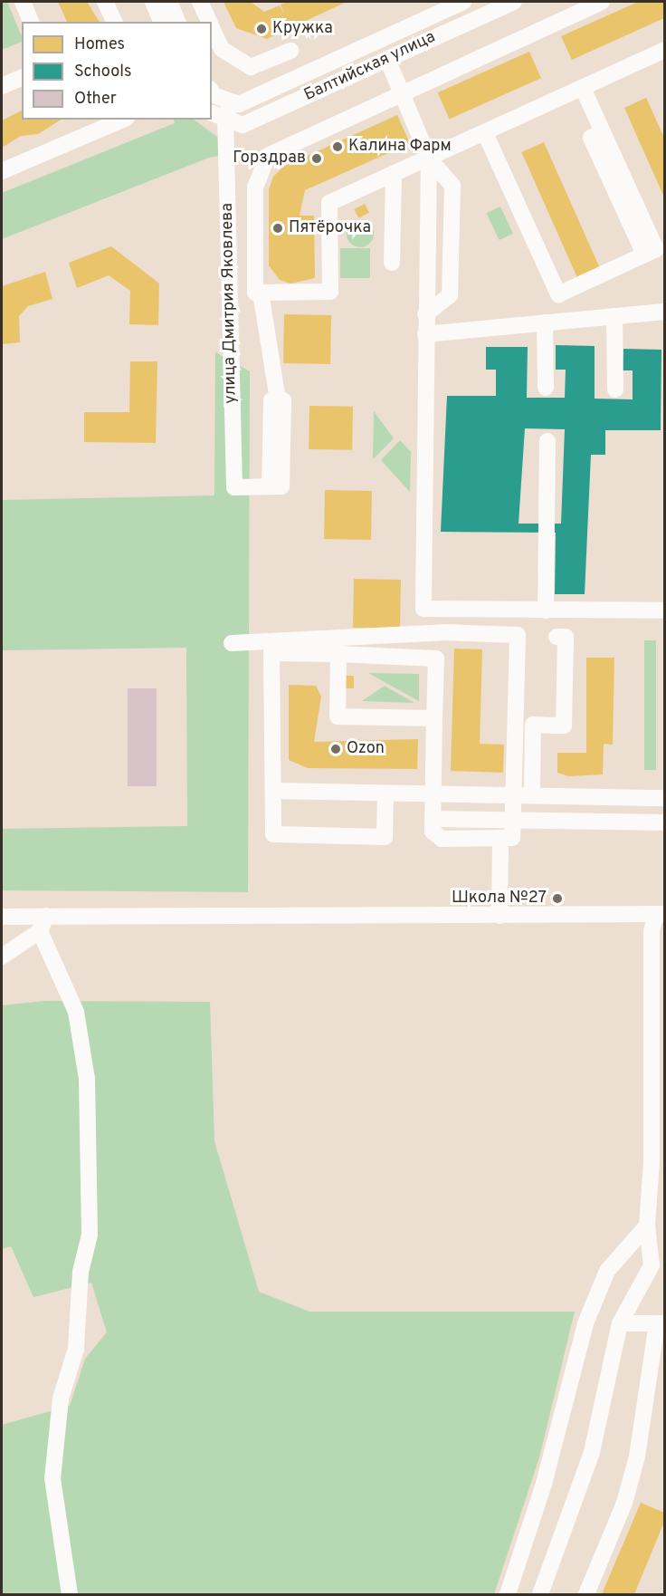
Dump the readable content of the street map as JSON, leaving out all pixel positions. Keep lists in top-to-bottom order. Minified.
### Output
{"streets":{"street":["Балтийская улица","улица Дмитрия Яковлева"]},"crossings":[["Балтийская улица","улица Дмитрия Яковлева"]],"places":["Кружка","Калина Фарм","Горздрав","Пятёрочка","Ozon","Школа №27"],"legend":["Homes","Schools","Other"]}
